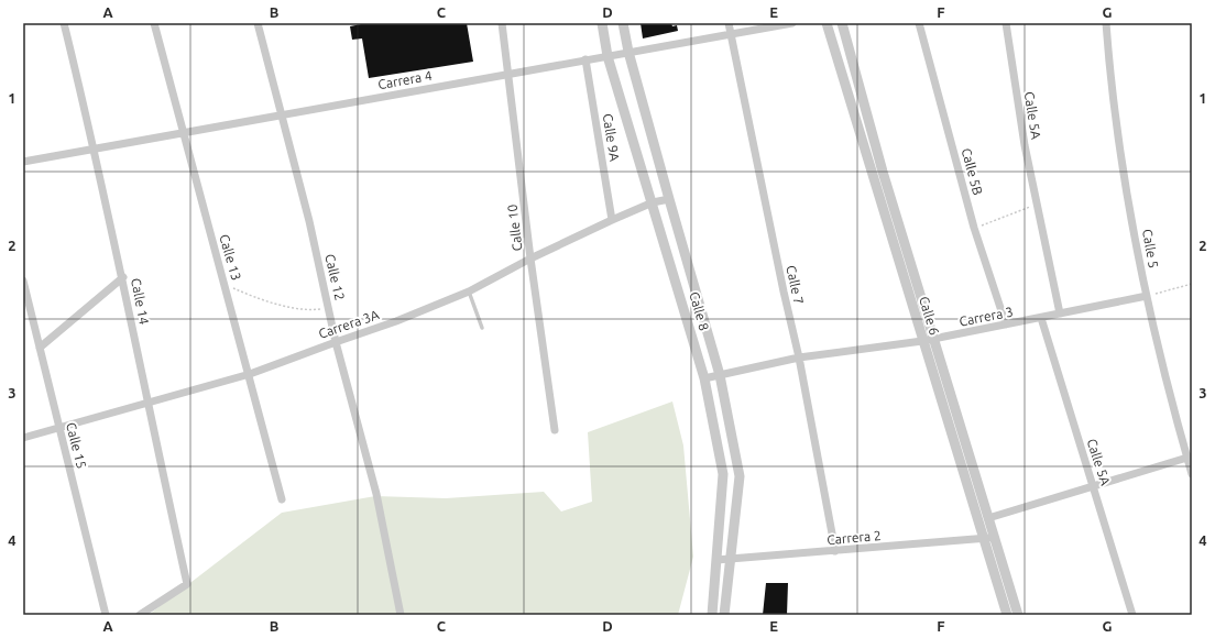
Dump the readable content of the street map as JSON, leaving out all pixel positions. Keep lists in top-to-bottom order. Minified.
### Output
{"streets":{"street":["Carrera 4","Calle 5A","Calle 9A","Calle 5B","Calle 10","Calle 5","Calle 13","Calle 12","Calle 7","Calle 14","Calle 8","Calle 6","Carrera 3","Carrera 3A","Calle 15","Carrera 2"]},"crossings":[["Carrera 4","Calle 9A"],["Carrera 4","Calle 10"],["Carrera 4","Calle 13"],["Carrera 4","Calle 12"],["Carrera 4","Calle 7"],["Carrera 4","Calle 14"],["Carrera 4","Calle 8"],["Calle 5A","Carrera 3"],["Calle 9A","Carrera 3A"],["Calle 5B","Carrera 3"],["Calle 10","Carrera 3A"],["Calle 5","Carrera 3"],["Calle 13","Carrera 3A"],["Calle 12","Carrera 3A"],["Calle 7","Carrera 3"],["Calle 7","Carrera 2"],["Calle 14","Carrera 3A"],["Calle 8","Carrera 3"],["Calle 8","Carrera 3A"],["Calle 8","Carrera 2"],["Calle 6","Carrera 3"],["Calle 6","Carrera 2"],["Carrera 3A","Calle 15"]],"grid":{"columns":["A","B","C","D","E","F","G"],"rows":["1","2","3","4"]}}
